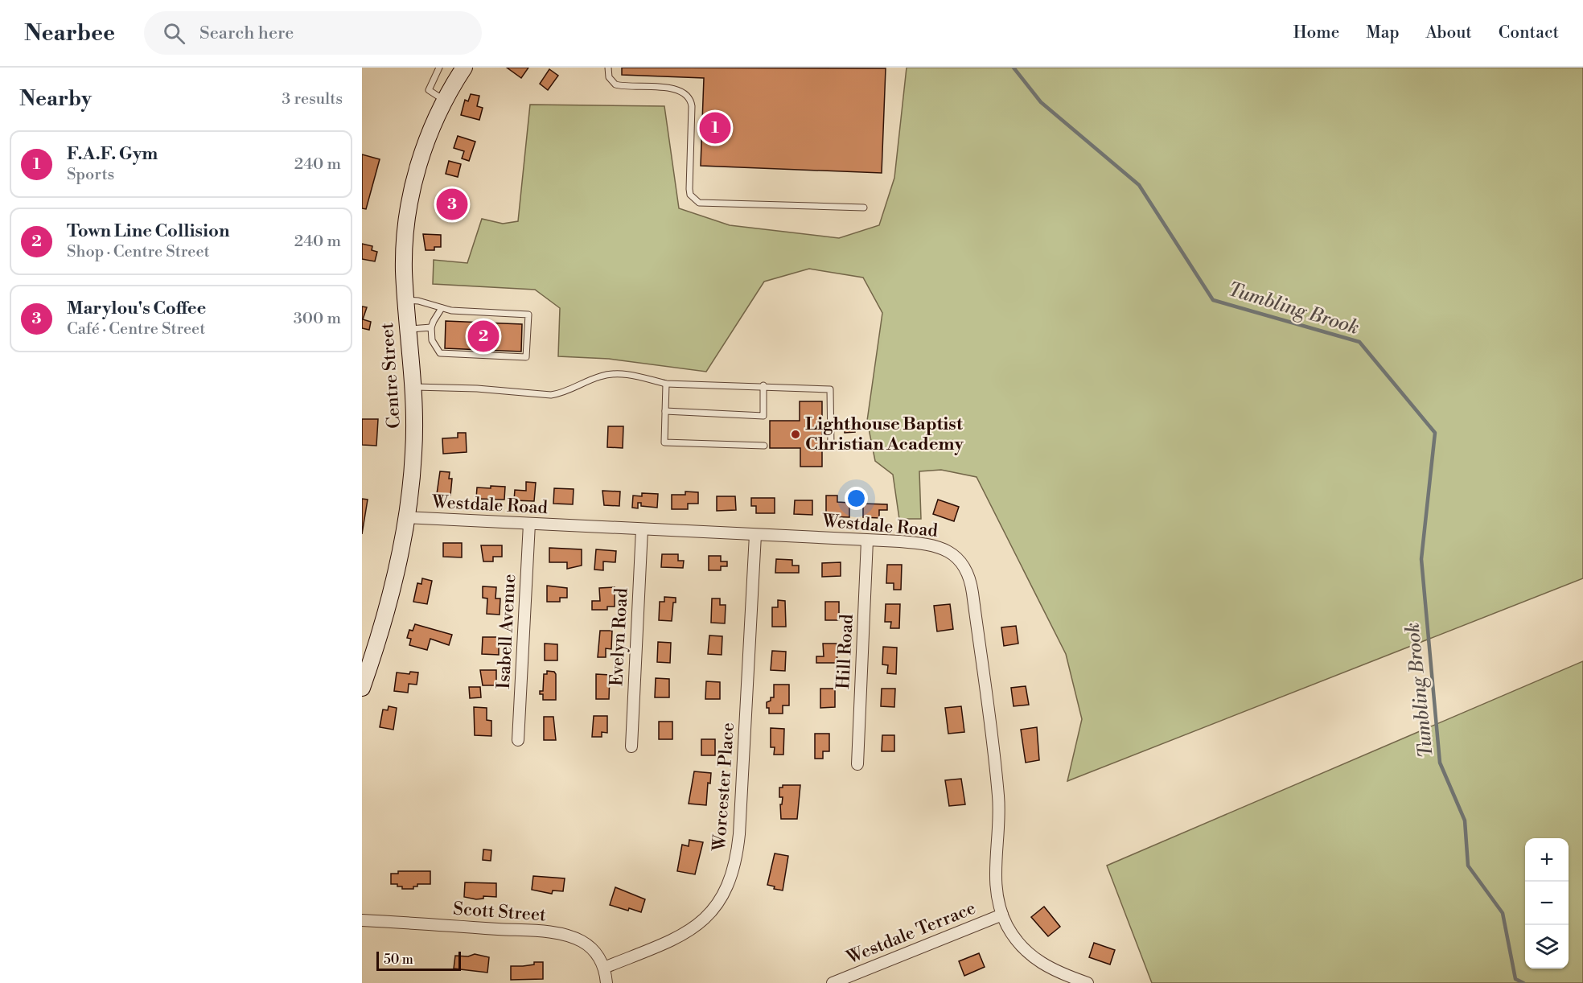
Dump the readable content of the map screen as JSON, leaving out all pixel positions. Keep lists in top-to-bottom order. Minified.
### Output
{"streets":{"main road":["Centre Street"],"street":["Westdale Road","Isabell Avenue","Evelyn Road","Hill Road","Worcester Place","Scott Street","Westdale Terrace"]},"crossings":[["Centre Street","Westdale Road"],["Westdale Road","Isabell Avenue"],["Westdale Road","Evelyn Road"],["Westdale Road","Hill Road"],["Westdale Road","Worcester Place"],["Westdale Road","Westdale Terrace"],["Worcester Place","Scott Street"]],"water":["Tumbling Brook"],"places":["Lighthouse Baptist Christian Academy"],"scale_bar":"50 m","page":{"header":"Nearbee","search":"Search here","nav":["Home","Map","About","Contact"],"heading":["Nearby","3 results"],"pins":["1","3","2"],"list":[{"mark":"1","name":"F.A.F. Gym","note":"Sports","value":"240 m"},{"mark":"2","name":"Town Line Collision","note":"Shop · Centre Street","value":"240 m"},{"mark":"3","name":"Marylou's Coffee","note":"Café · Centre Street","value":"300 m"}],"map_buttons":["+","−"],"scale":"50 m"}}
